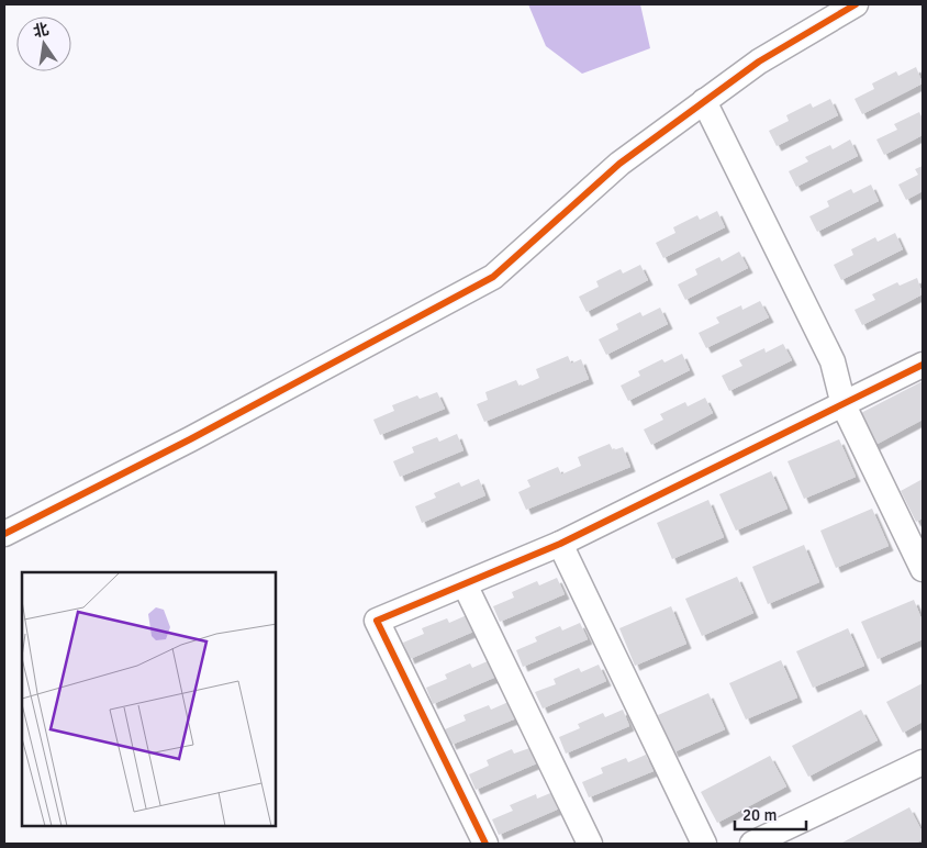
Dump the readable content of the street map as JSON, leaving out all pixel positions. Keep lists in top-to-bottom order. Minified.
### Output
{"scale_bar":"20 m","north":"top"}
